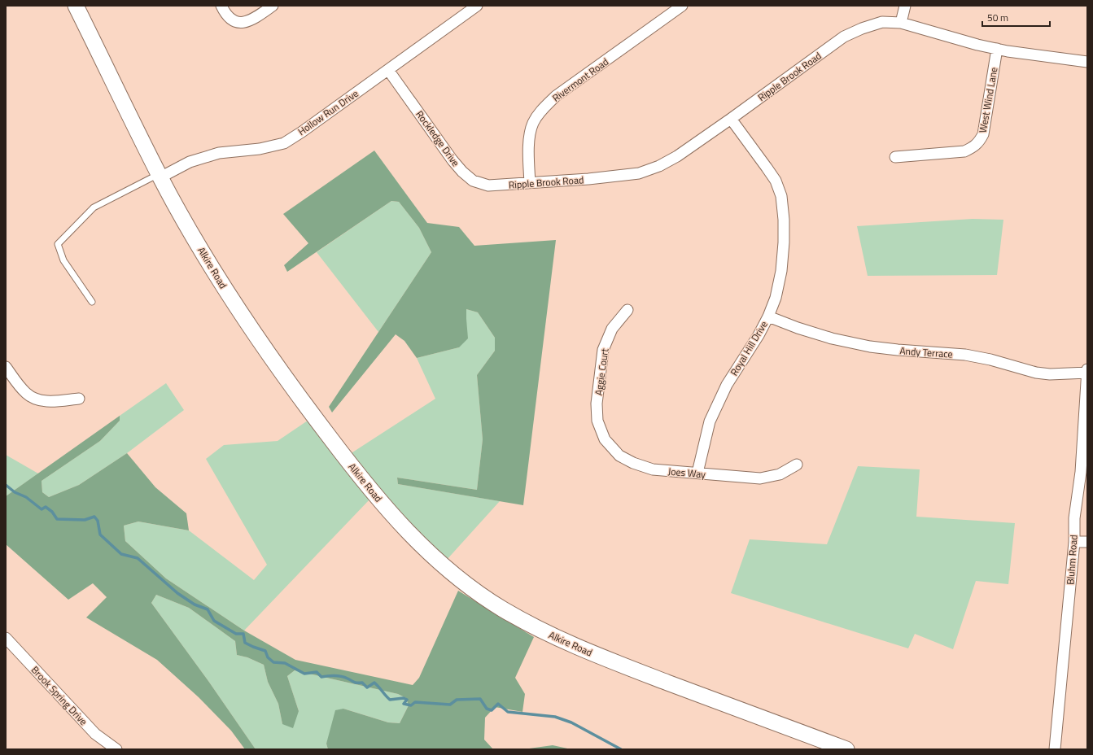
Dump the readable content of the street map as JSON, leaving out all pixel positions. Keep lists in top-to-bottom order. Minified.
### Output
{"streets":{"main road":["Alkire Road"],"street":["Ripple Brook Road","Rivermont Road","West Wind Lane","Hollow Run Drive","Rockledge Drive","Royal Hill Drive","Andy Terrace","Aggie Court","Joes Way","Bluhm Road","Brook Spring Drive"]},"crossings":[["Ripple Brook Road","Rivermont Road"],["Ripple Brook Road","West Wind Lane"],["Ripple Brook Road","Rockledge Drive"],["Ripple Brook Road","Royal Hill Drive"],["Hollow Run Drive","Rockledge Drive"],["Hollow Run Drive","Alkire Road"],["Royal Hill Drive","Andy Terrace"],["Royal Hill Drive","Joes Way"],["Andy Terrace","Bluhm Road"],["Aggie Court","Joes Way"]],"scale_bar":"50 m"}
